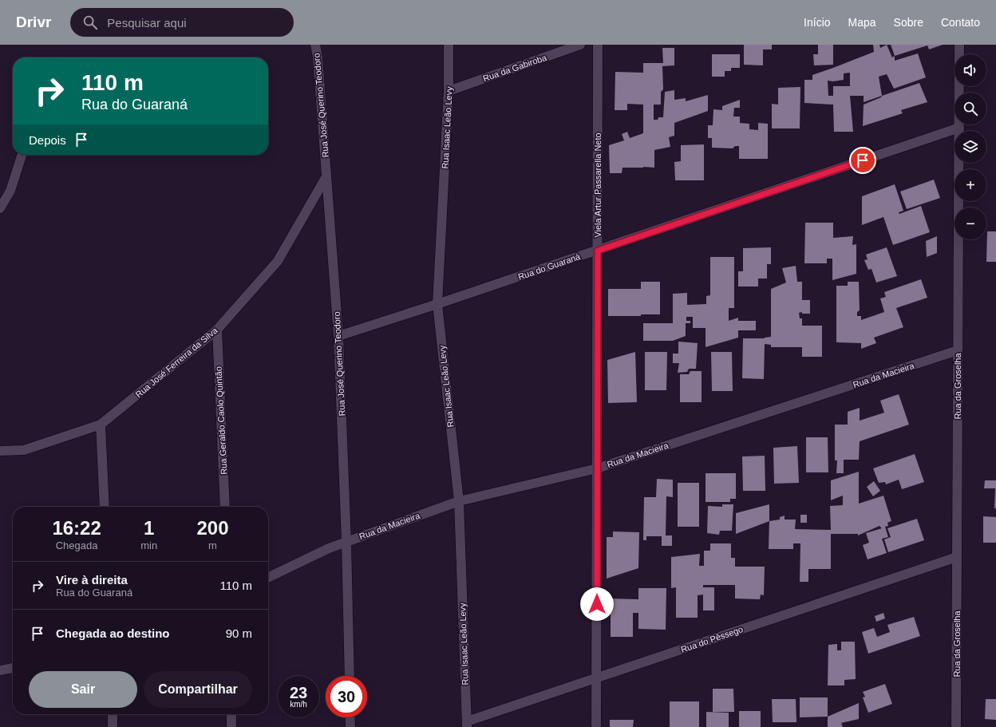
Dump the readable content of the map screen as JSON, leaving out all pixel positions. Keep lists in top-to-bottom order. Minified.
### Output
{"streets":{"street":["Rua da Gabiroba","Rua José Querino Teodoro","Rua Isaac Leão Levy","Viela Artur Passarella Neto","Rua do Guaraná","Rua José Ferreira da Silva","Rua da Macieira","Rua da Groselha","Rua Geraldo Caolo Quintão","Rua do Pêssego"]},"crossings":[["Rua da Gabiroba","Rua Isaac Leão Levy"],["Rua José Querino Teodoro","Rua do Guaraná"],["Rua José Querino Teodoro","Rua José Ferreira da Silva"],["Rua José Querino Teodoro","Rua da Macieira"],["Rua Isaac Leão Levy","Rua do Guaraná"],["Rua Isaac Leão Levy","Rua da Macieira"],["Rua Isaac Leão Levy","Rua do Pêssego"],["Viela Artur Passarella Neto","Rua do Guaraná"],["Viela Artur Passarella Neto","Rua da Macieira"],["Viela Artur Passarella Neto","Rua do Pêssego"],["Rua do Guaraná","Rua da Groselha"],["Rua José Ferreira da Silva","Rua Geraldo Caolo Quintão"],["Rua da Macieira","Rua da Groselha"],["Rua da Groselha","Rua do Pêssego"]],"page":{"header":"Drivr","search":"Pesquisar aqui","nav":["Início","Mapa","Sobre","Contato"],"map_buttons":["+","−"],"turn":["110 m","Rua do Guaraná"],"then":"Depois","eta":["16:22","Chegada","1","min","200","m"],"list":[{"name":"Vire à direita","note":"Rua do Guaraná","value":"110 m"},{"name":"Chegada ao destino","value":"90 m"}],"buttons":["Sair","Compartilhar"],"speed":"23 km/h","limit":"30"}}
